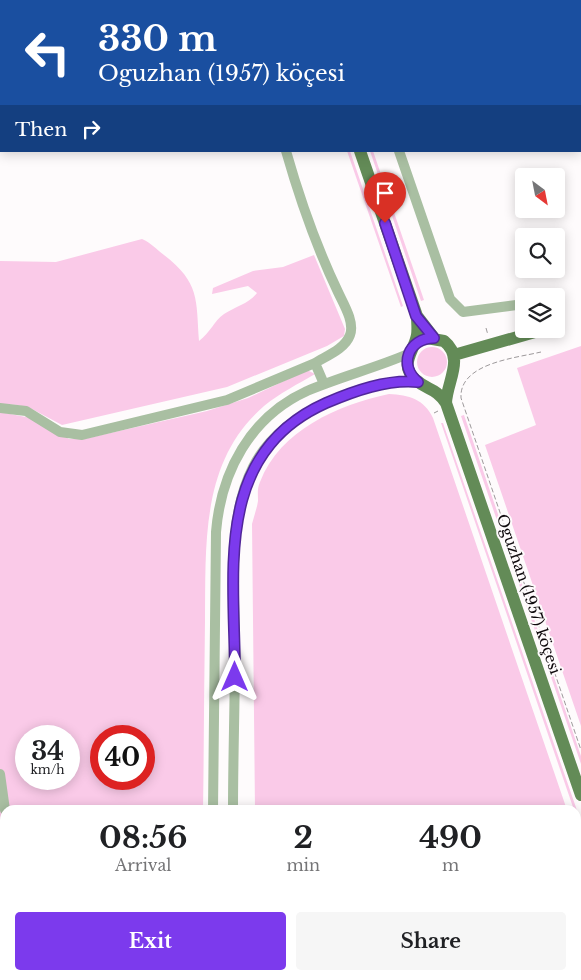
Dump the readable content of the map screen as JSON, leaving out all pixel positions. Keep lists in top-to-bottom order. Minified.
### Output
{"streets":{"main road":["Oguzhan (1957) köçesi"]},"north":"bottom right","page":{"turn":["330 m","Oguzhan (1957) köçesi"],"then":"Then","speed":"34 km/h","limit":"40","eta":["08:56","Arrival","2","min","490","m"],"buttons":["Exit","Share"]}}
